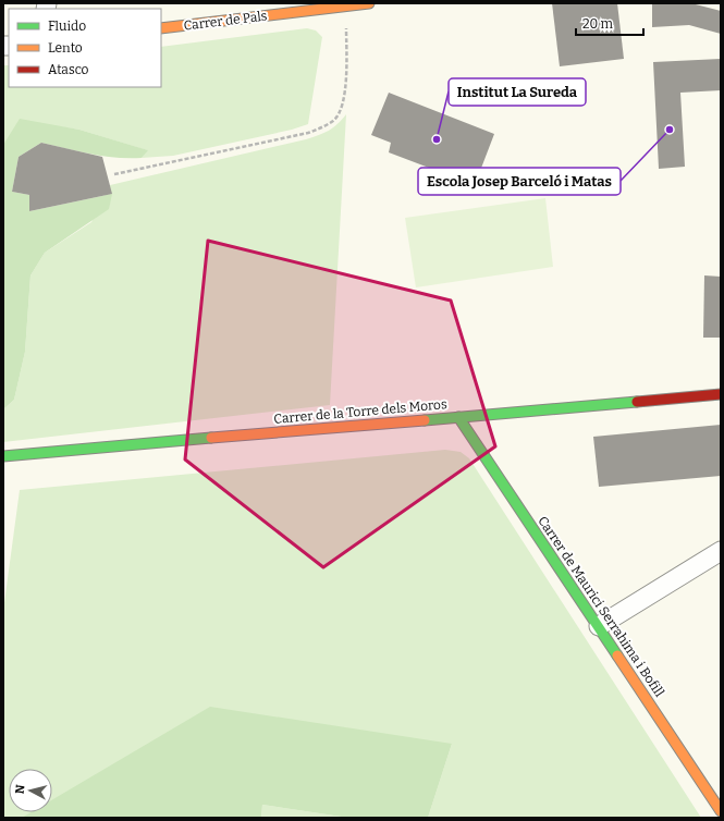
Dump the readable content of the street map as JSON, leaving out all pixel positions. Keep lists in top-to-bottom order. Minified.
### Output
{"streets":{"street":["Carrer de Pals","Carrer de la Torre dels Moros","Carrer de Maurici Serrahima i Bofill"]},"crossings":[["Carrer de la Torre dels Moros","Carrer de Maurici Serrahima i Bofill"]],"places":["Escola Josep Barceló i Matas","Institut La Sureda"],"legend":["Fluido","Lento","Atasco"],"scale_bar":"20 m","north":"left"}
